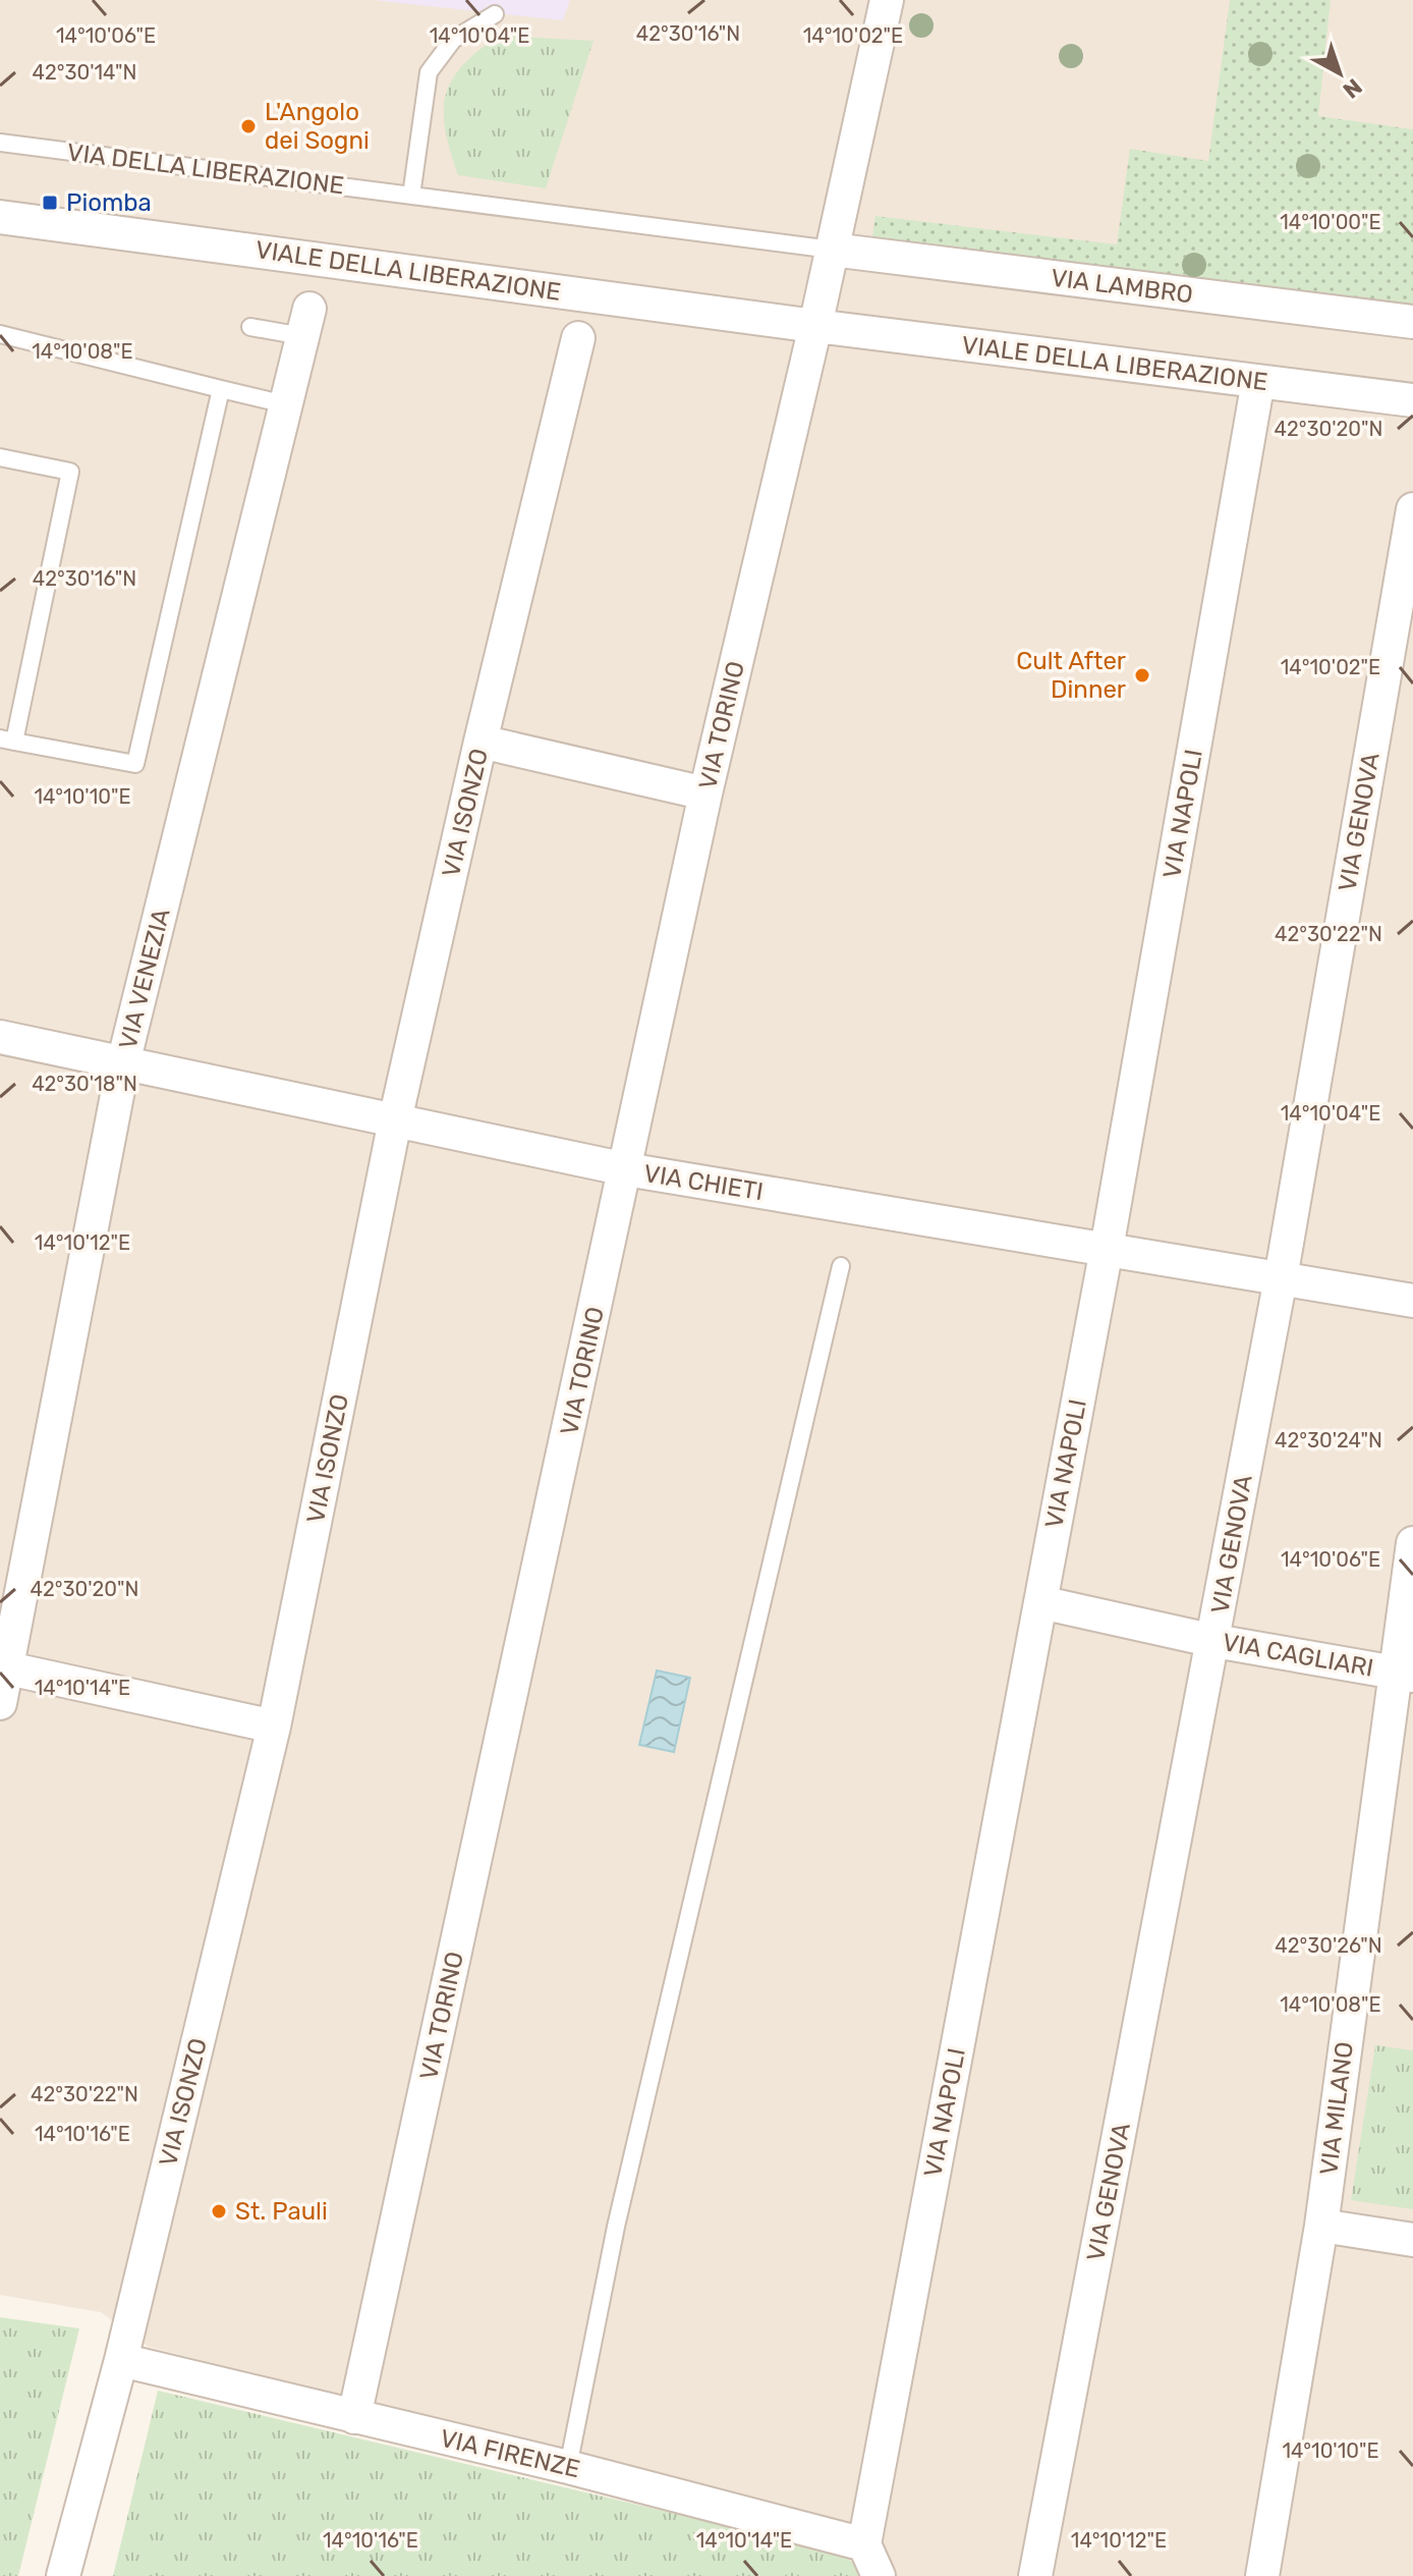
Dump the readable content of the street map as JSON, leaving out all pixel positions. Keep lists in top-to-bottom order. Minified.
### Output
{"streets":{"street":["VIALE DELLA LIBERAZIONE","VIA LAMBRO","VIA TORINO","VIA ISONZO","VIA NAPOLI","VIA GENOVA","VIA VENEZIA","VIA CHIETI","VIA CAGLIARI","VIA MILANO","VIA FIRENZE"],"lane":["VIA DELLA LIBERAZIONE"]},"crossings":[["VIA DELLA LIBERAZIONE","VIA LAMBRO"],["VIALE DELLA LIBERAZIONE","VIA TORINO"],["VIALE DELLA LIBERAZIONE","VIA NAPOLI"],["VIA TORINO","VIA CHIETI"],["VIA TORINO","VIA FIRENZE"],["VIA ISONZO","VIA CHIETI"],["VIA ISONZO","VIA FIRENZE"],["VIA NAPOLI","VIA CHIETI"],["VIA NAPOLI","VIA CAGLIARI"],["VIA NAPOLI","VIA FIRENZE"],["VIA GENOVA","VIA CHIETI"],["VIA GENOVA","VIA CAGLIARI"],["VIA VENEZIA","VIA CHIETI"],["VIA CAGLIARI","VIA MILANO"]],"places":{"other":["L'Angolo dei Sogni","Cult After Dinner","St. Pauli"],"transit":["Piomba"]},"north":"bottom right","coordinates":["42°30'16\"N","14°10'06\"E","14°10'04\"E","14°10'02\"E","42°30'14\"N","14°10'00\"E","14°10'08\"E","42°30'20\"N","14°10'10\"E","42°30'22\"N","42°30'18\"N","14°10'12\"E","42°30'24\"N","14°10'14\"E","42°30'26\"N","14°10'16\"E"]}
